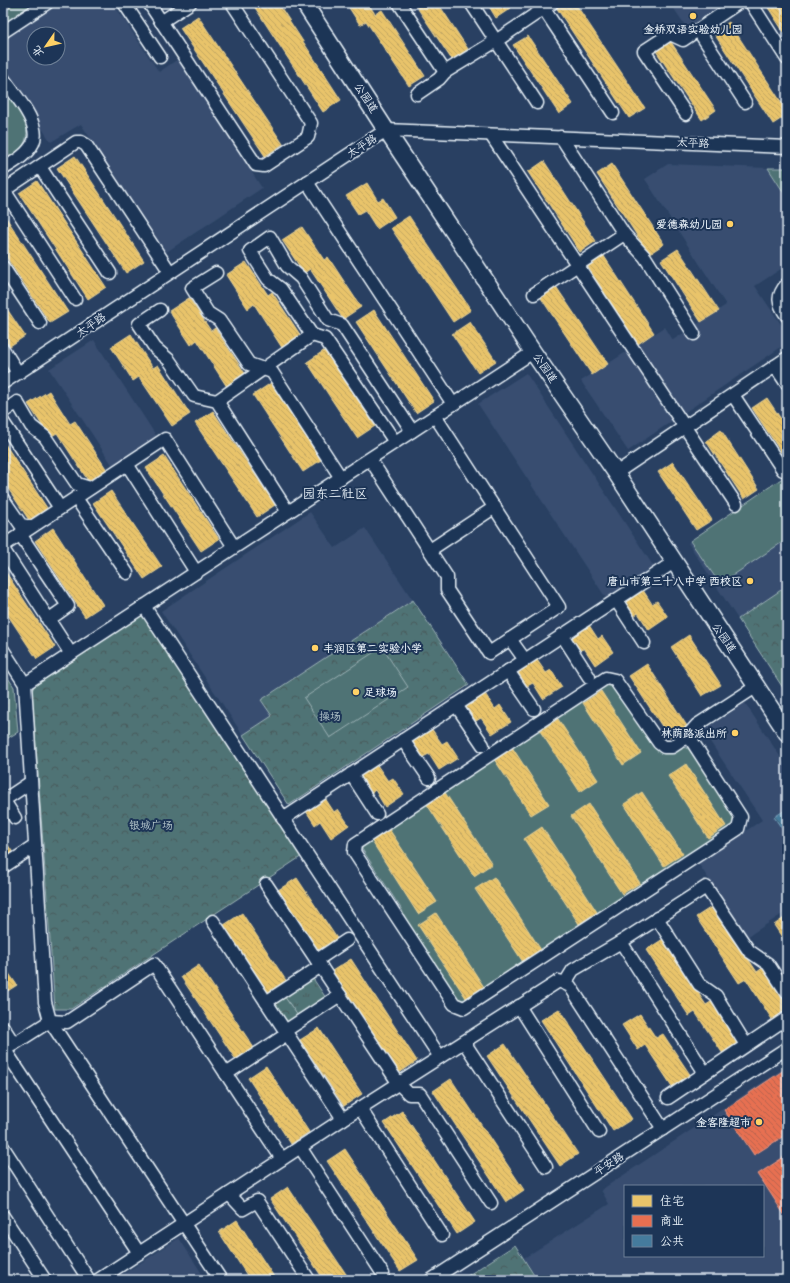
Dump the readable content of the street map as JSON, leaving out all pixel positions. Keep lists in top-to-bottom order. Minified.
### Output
{"streets":{"main road":["公园道"],"street":["太平路","平安路"]},"crossings":[["公园道","太平路"]],"districts":["园东二社区"],"parks":["操场","银城广场"],"places":["金桥双语实验幼儿园","爱德森幼儿园","唐山市第三十八中学 西校区","丰润区第二实验小学","足球场","林荫路派出所","金客隆超市"],"legend":["住宅","商业","公共"],"north":"bottom left"}
